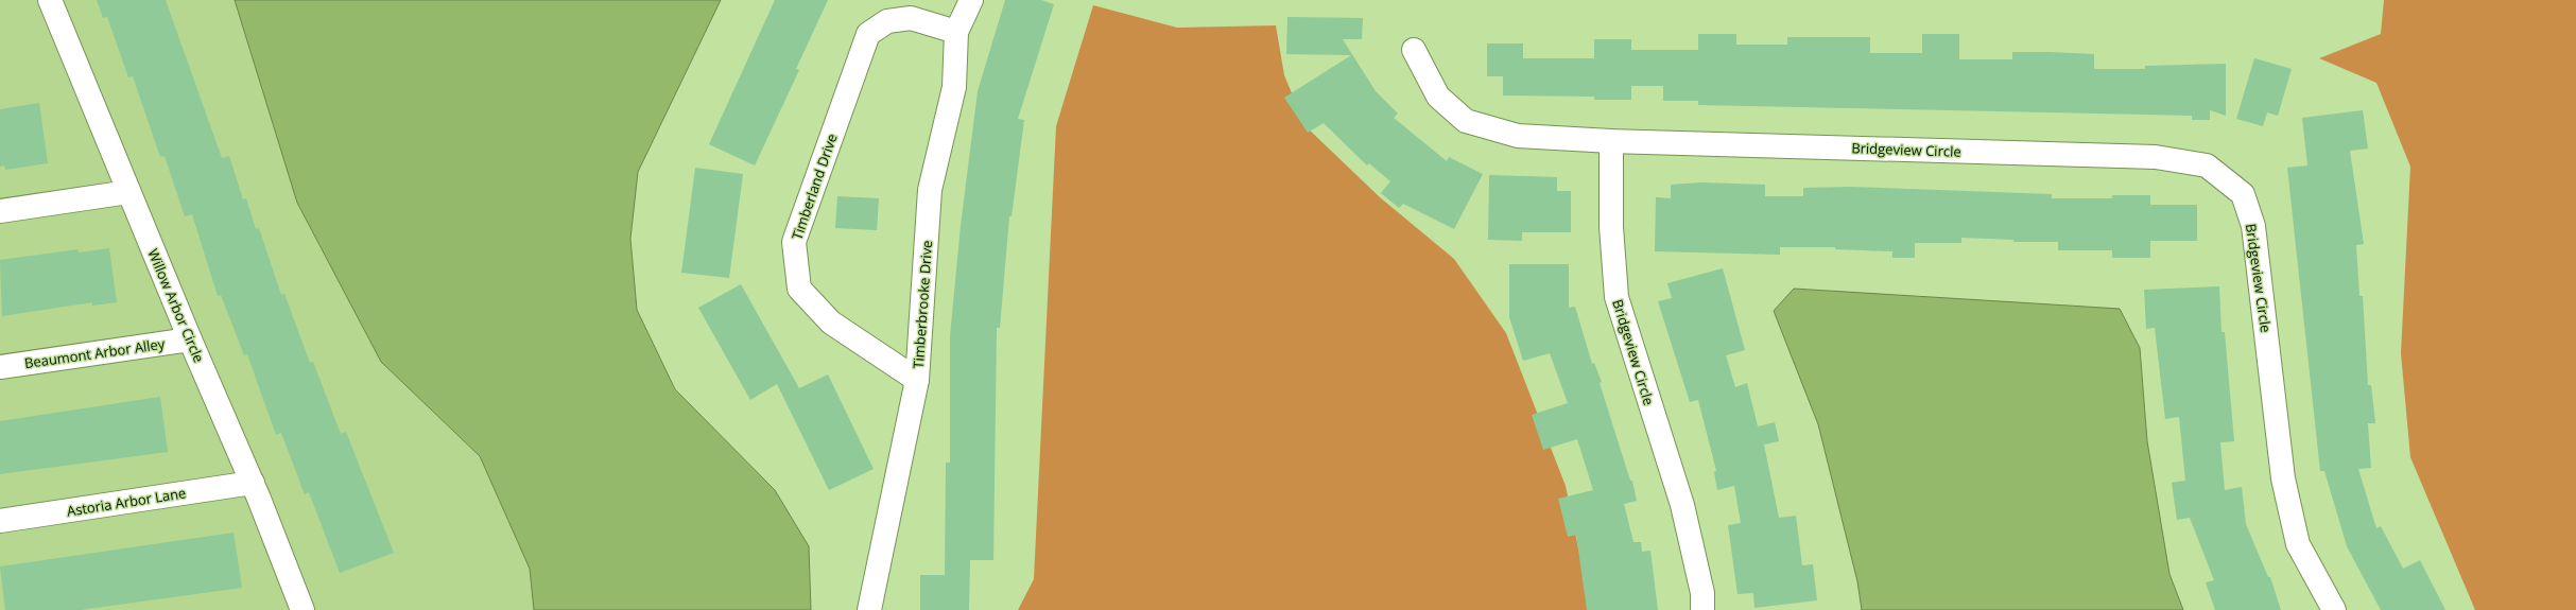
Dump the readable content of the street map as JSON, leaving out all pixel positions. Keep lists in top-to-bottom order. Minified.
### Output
{"streets":{"street":["Bridgeview Circle","Timberland Drive","Timberbrooke Drive","Willow Arbor Circle","Beaumont Arbor Alley","Astoria Arbor Lane"]},"crossings":[["Timberland Drive","Timberbrooke Drive"],["Willow Arbor Circle","Beaumont Arbor Alley"],["Willow Arbor Circle","Astoria Arbor Lane"]]}
